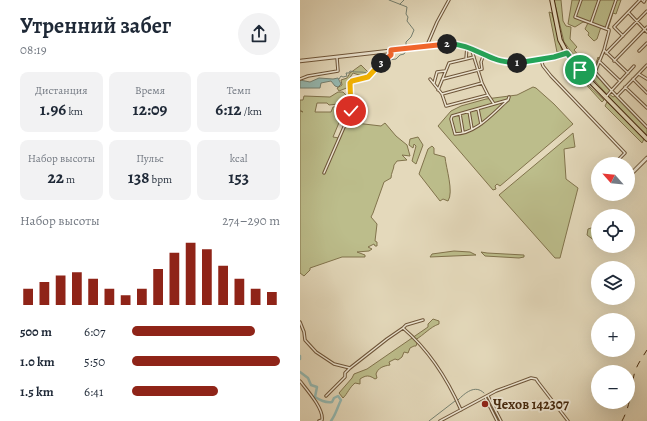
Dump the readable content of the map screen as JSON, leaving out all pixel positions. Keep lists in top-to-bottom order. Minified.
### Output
{"places":["Чехов 142307"],"north":"top left","page":{"heading":["Утренний забег","08:19"],"pins":["2","1","3"],"stats":[["Дистанция","1.96 km"],["Время","12:09"],["Темп","6:12 /km"],["Набор высоты","22 m"],["Пульс","138 bpm"],["kcal","153"]],"map_buttons":["+","−"],"chart":["Набор высоты","274–290 m"],"list":[{"name":"500 m","note":"6:07"},{"name":"1.0 km","note":"5:50"},{"name":"1.5 km","note":"6:41"}]}}
